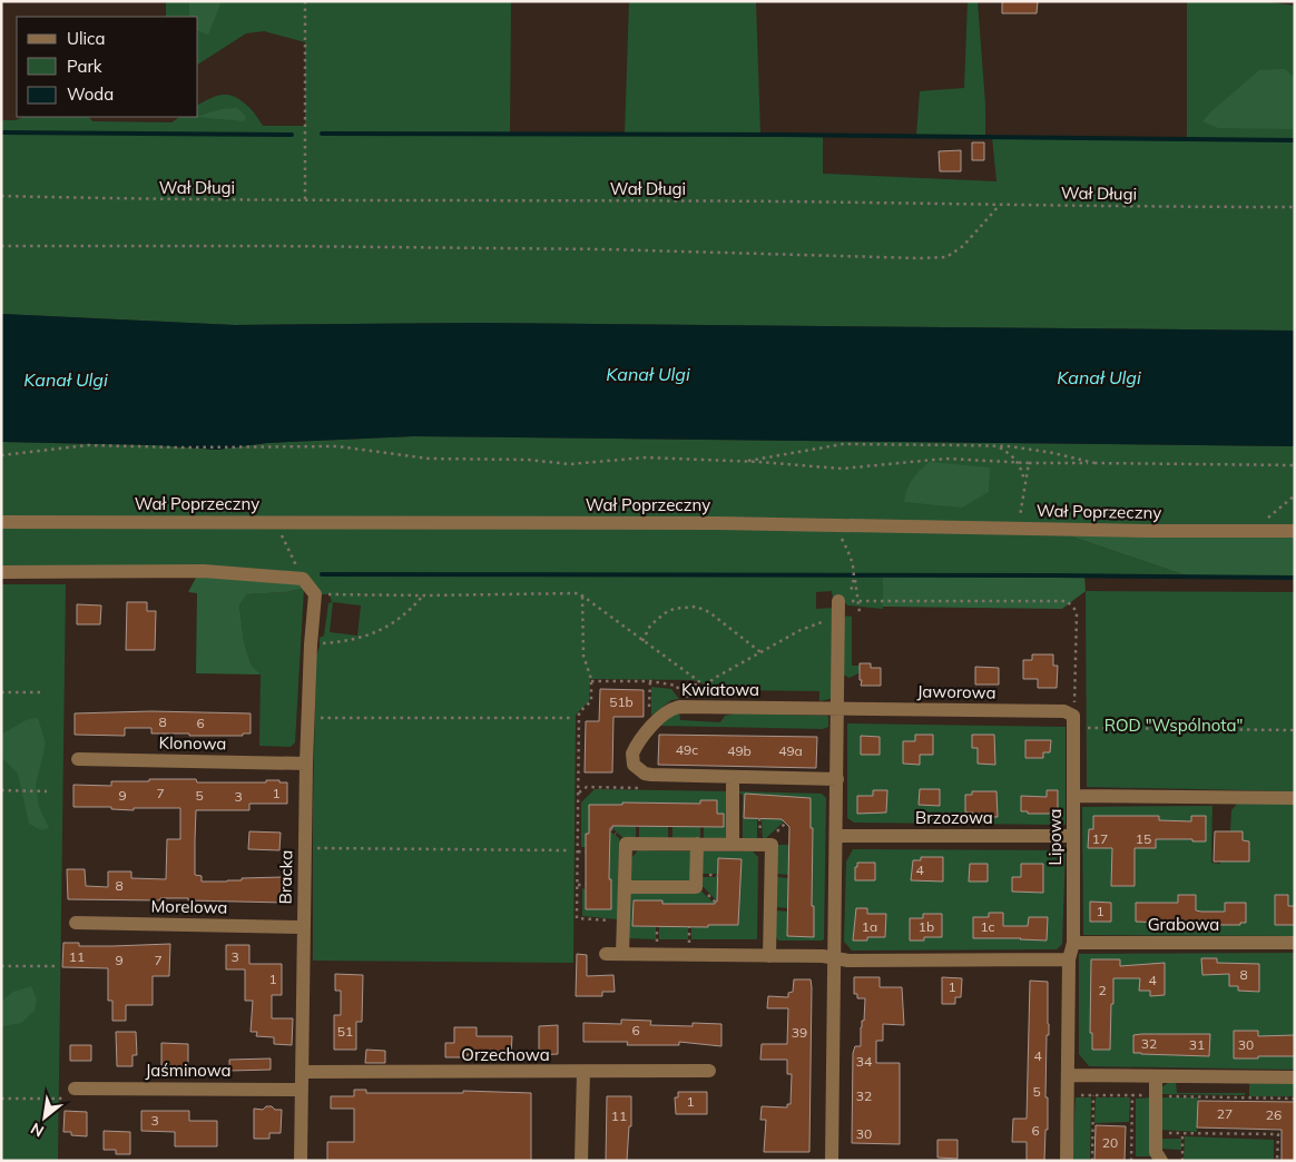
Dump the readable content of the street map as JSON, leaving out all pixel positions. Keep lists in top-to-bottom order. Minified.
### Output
{"streets":{"street":["Wał Poprzeczny","Kwiatowa","Jaworowa","Klonowa","Brzozowa","Lipowa","Bracka","Morelowa","Grabowa","Orzechowa","Jaśminowa"],"path":["Wał Długi"]},"crossings":[["Kwiatowa","Jaworowa"],["Jaworowa","Lipowa"],["Klonowa","Bracka"],["Brzozowa","Lipowa"],["Lipowa","Grabowa"],["Bracka","Morelowa"],["Bracka","Orzechowa"],["Bracka","Jaśminowa"]],"water":["Kanał Ulgi"],"parks":["ROD \"Wspólnota\""],"house_numbers":["51b","8","6","49c","49b","49a","7","1","9","5","3","17","15","4","8","1","1a","1b","1c","11","3","9","7","8","1","4","1","2","6","51","39","32","31","30","4","34","5","32","1","27","26","11","3","6","30","20"],"legend":["Ulica","Park","Woda"],"north":"bottom left"}
